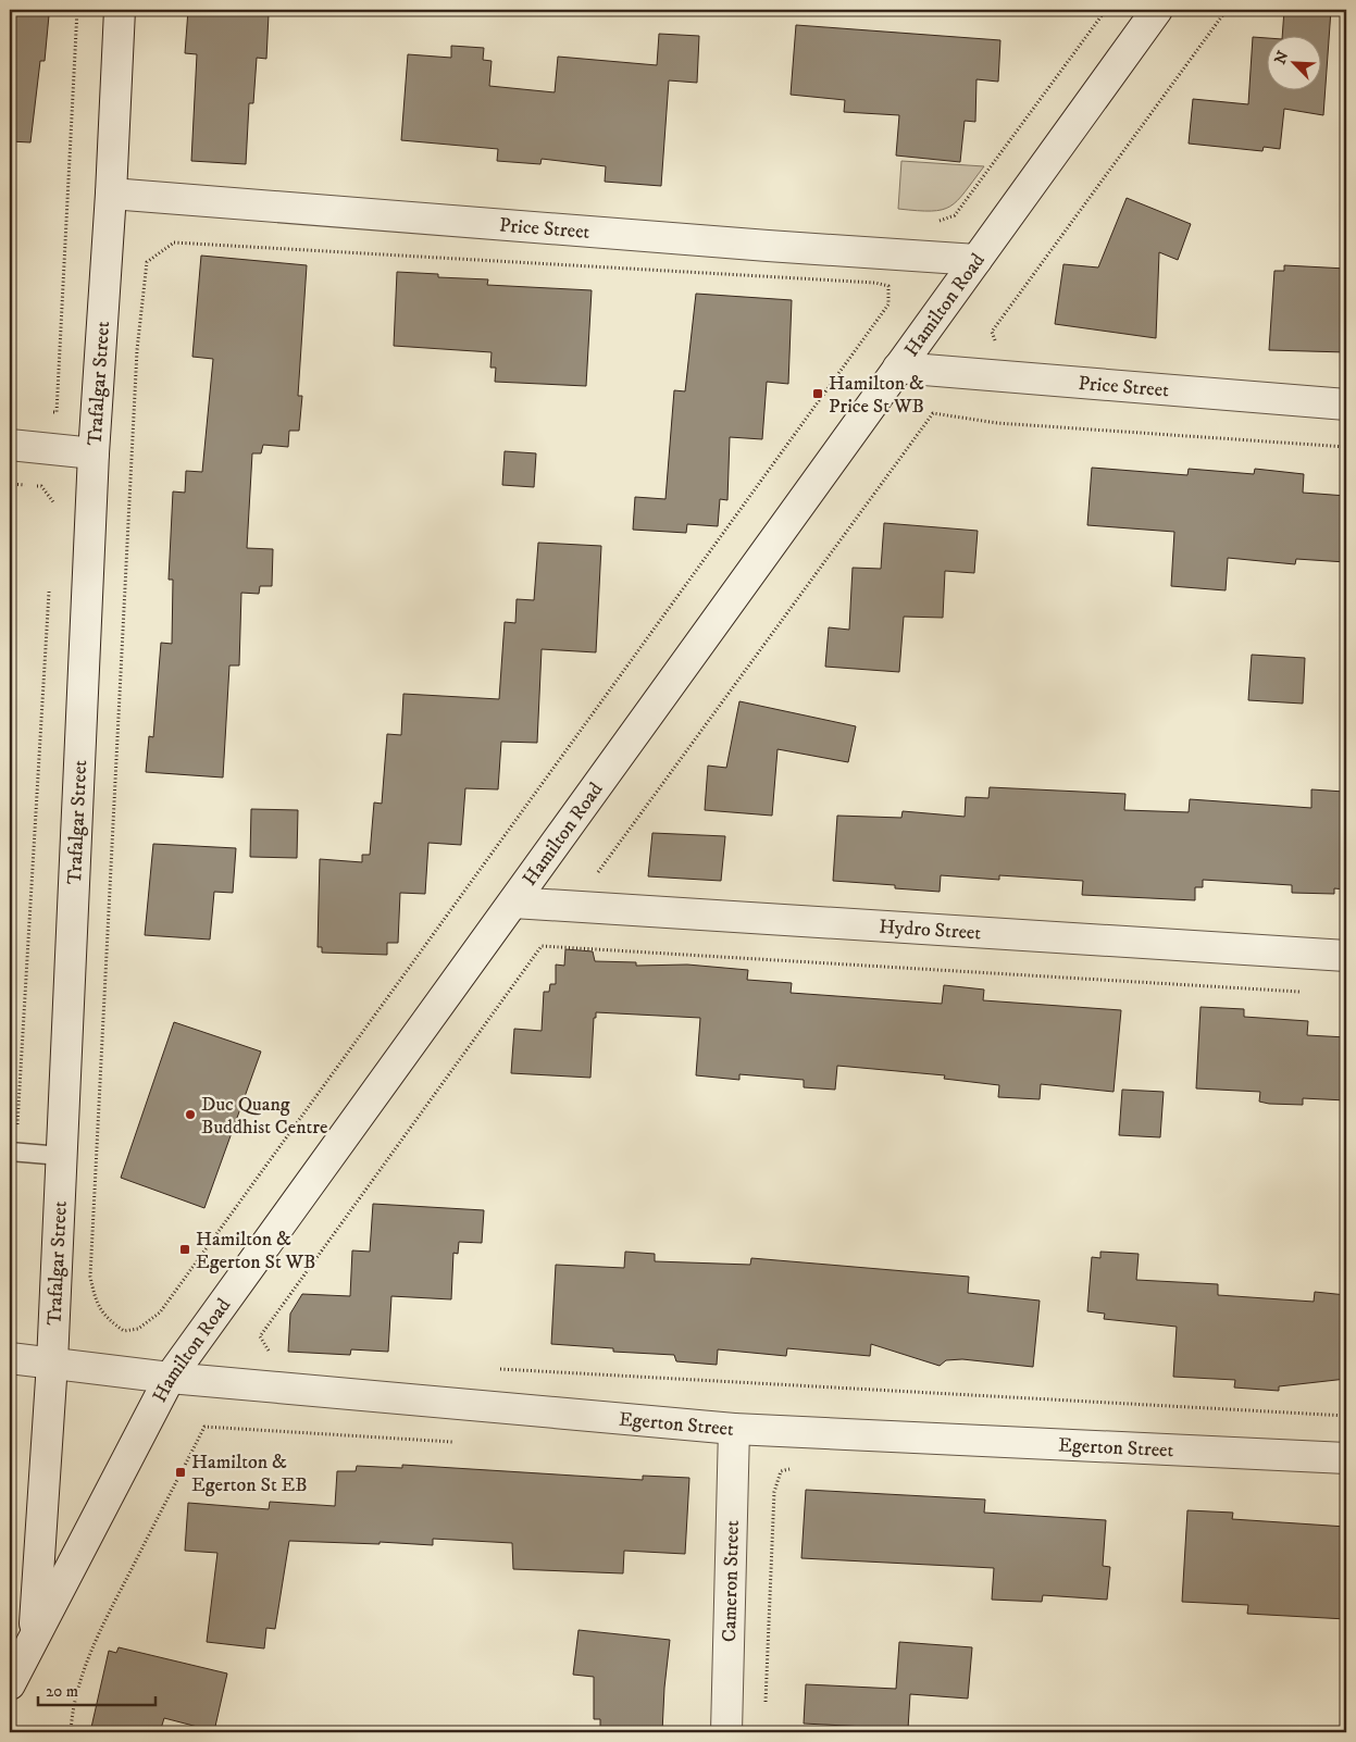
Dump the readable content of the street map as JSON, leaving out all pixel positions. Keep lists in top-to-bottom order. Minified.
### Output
{"streets":{"street":["Price Street","Hamilton Road","Trafalgar Street","Hydro Street","Egerton Street","Cameron Street"]},"crossings":[["Price Street","Hamilton Road"],["Price Street","Trafalgar Street"],["Hamilton Road","Trafalgar Street"],["Hamilton Road","Hydro Street"],["Hamilton Road","Egerton Street"],["Trafalgar Street","Egerton Street"],["Egerton Street","Cameron Street"]],"places":{"transit":["Hamilton & Price St WB","Hamilton & Egerton St WB","Hamilton & Egerton St EB"],"other":["Duc Quang Buddhist Centre"]},"scale_bar":"20 m","north":"top left"}
